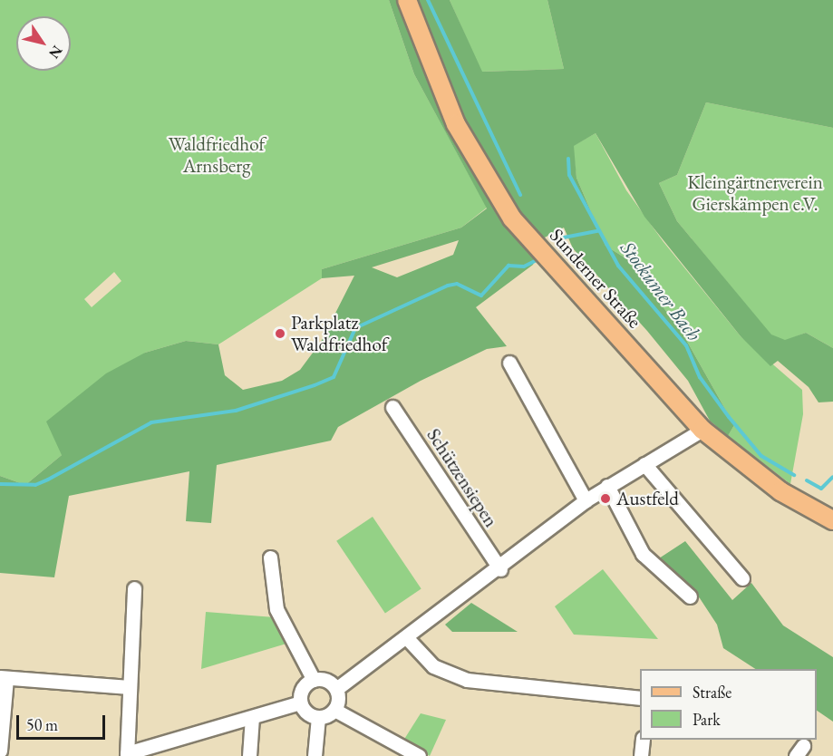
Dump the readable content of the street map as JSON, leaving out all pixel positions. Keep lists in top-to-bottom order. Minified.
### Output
{"streets":{"main road":["Sunderner Straße"],"street":["Schützensiepen"]},"water":["Stockumer Bach"],"parks":["Waldfriedhof Arnsberg","Kleingärtnerverein Gierskämpen e.V."],"places":["Parkplatz Waldfriedhof","Austfeld"],"legend":["Straße","Park"],"scale_bar":"50 m","north":"bottom right"}
